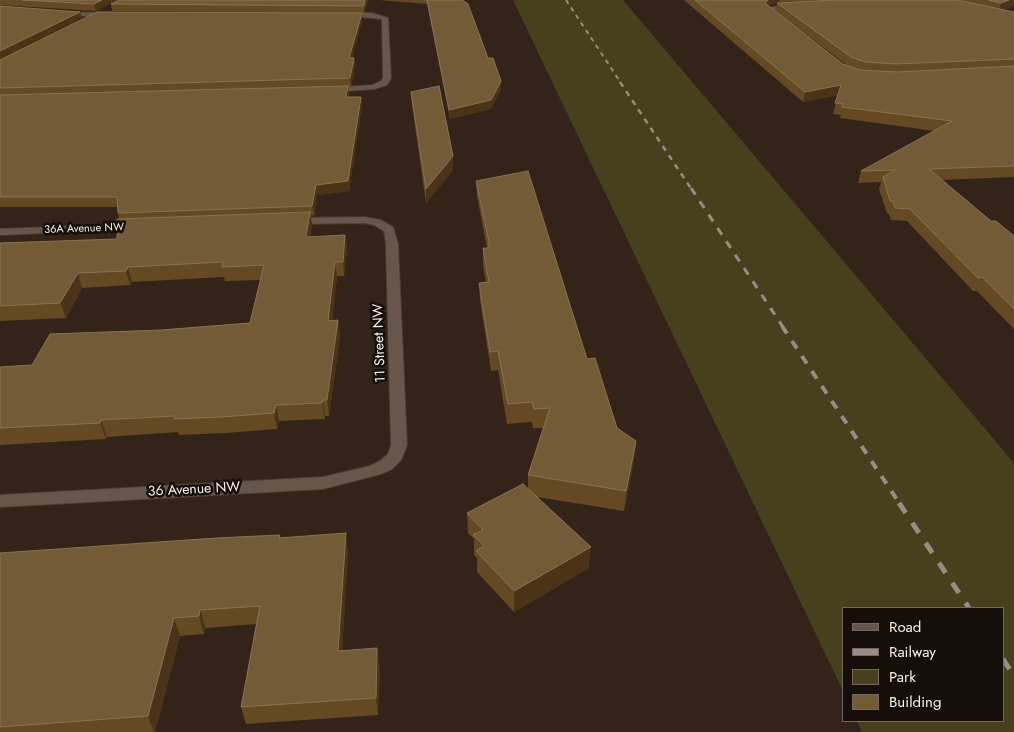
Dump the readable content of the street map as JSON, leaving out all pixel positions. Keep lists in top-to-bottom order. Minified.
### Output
{"streets":{"street":["36A Avenue NW","11 Street NW","36 Avenue NW"]},"crossings":[["11 Street NW","36 Avenue NW"]],"legend":["Road","Railway","Park","Building"]}
